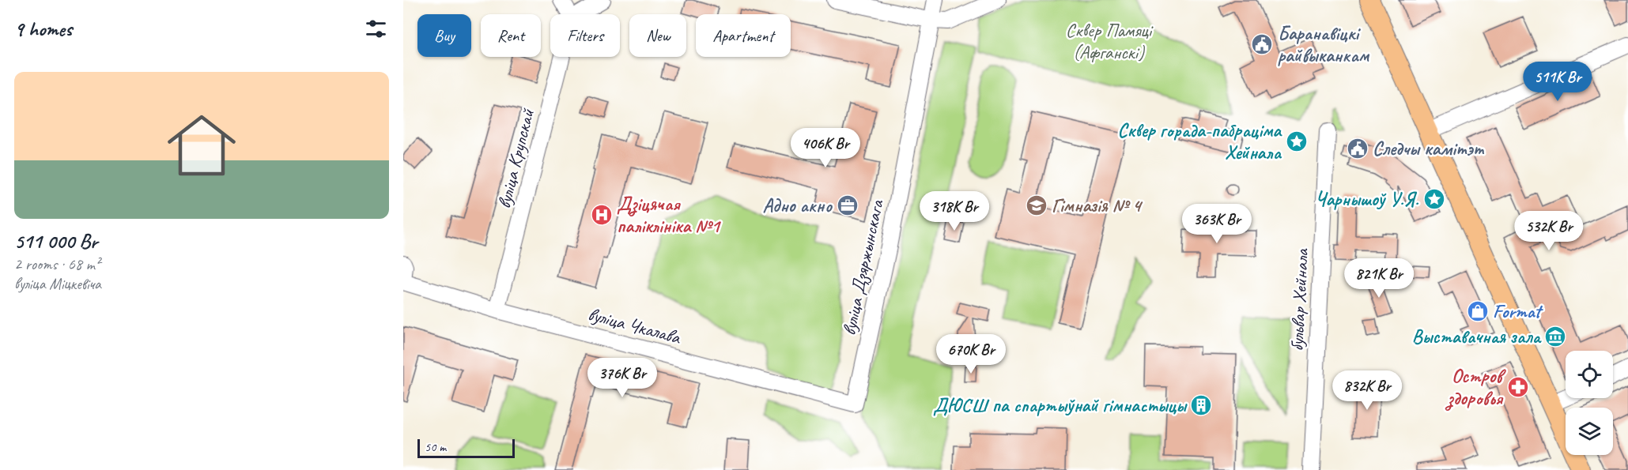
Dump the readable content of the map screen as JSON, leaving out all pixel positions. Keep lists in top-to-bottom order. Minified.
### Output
{"streets":{"street":["вуліца Крупскай","вуліца Дзяржынскага","бульвар Хейнала","вуліца Чкалава"]},"crossings":[["вуліца Крупскай","вуліца Чкалава"],["вуліца Дзяржынскага","вуліца Чкалава"]],"parks":["Сквер Памяці (Афганскі)"],"places":{"public building":["Баранавіцкі райвыканкам","Следчы камітэт"],"place":["Сквер горада-пабраціма Хейнала","Чарнышоў У.Я."],"office":["Адно акно"],"school or university":["Гімназія № 4"],"hospital":["Дзіцячая паліклініка №1"],"shop":["Format"],"museum":["Выставачная зала"],"pharmacy":["Остров здоровья"],"building":["ДЮСШ па спартыўнай гімнастыцы"]},"scale_bar":"50 m","page":{"heading":"9 homes","chip":["Buy","Rent","Filters","New","Apartment"],"list":[{"name":"511 000 Br","note":"2 rooms · 68 m² · вуліца Міцкевіча"}],"price":["511K Br","406K Br","318K Br","363K Br","532K Br","821K Br","670K Br","376K Br","832K Br"],"scale":"50 m"}}
